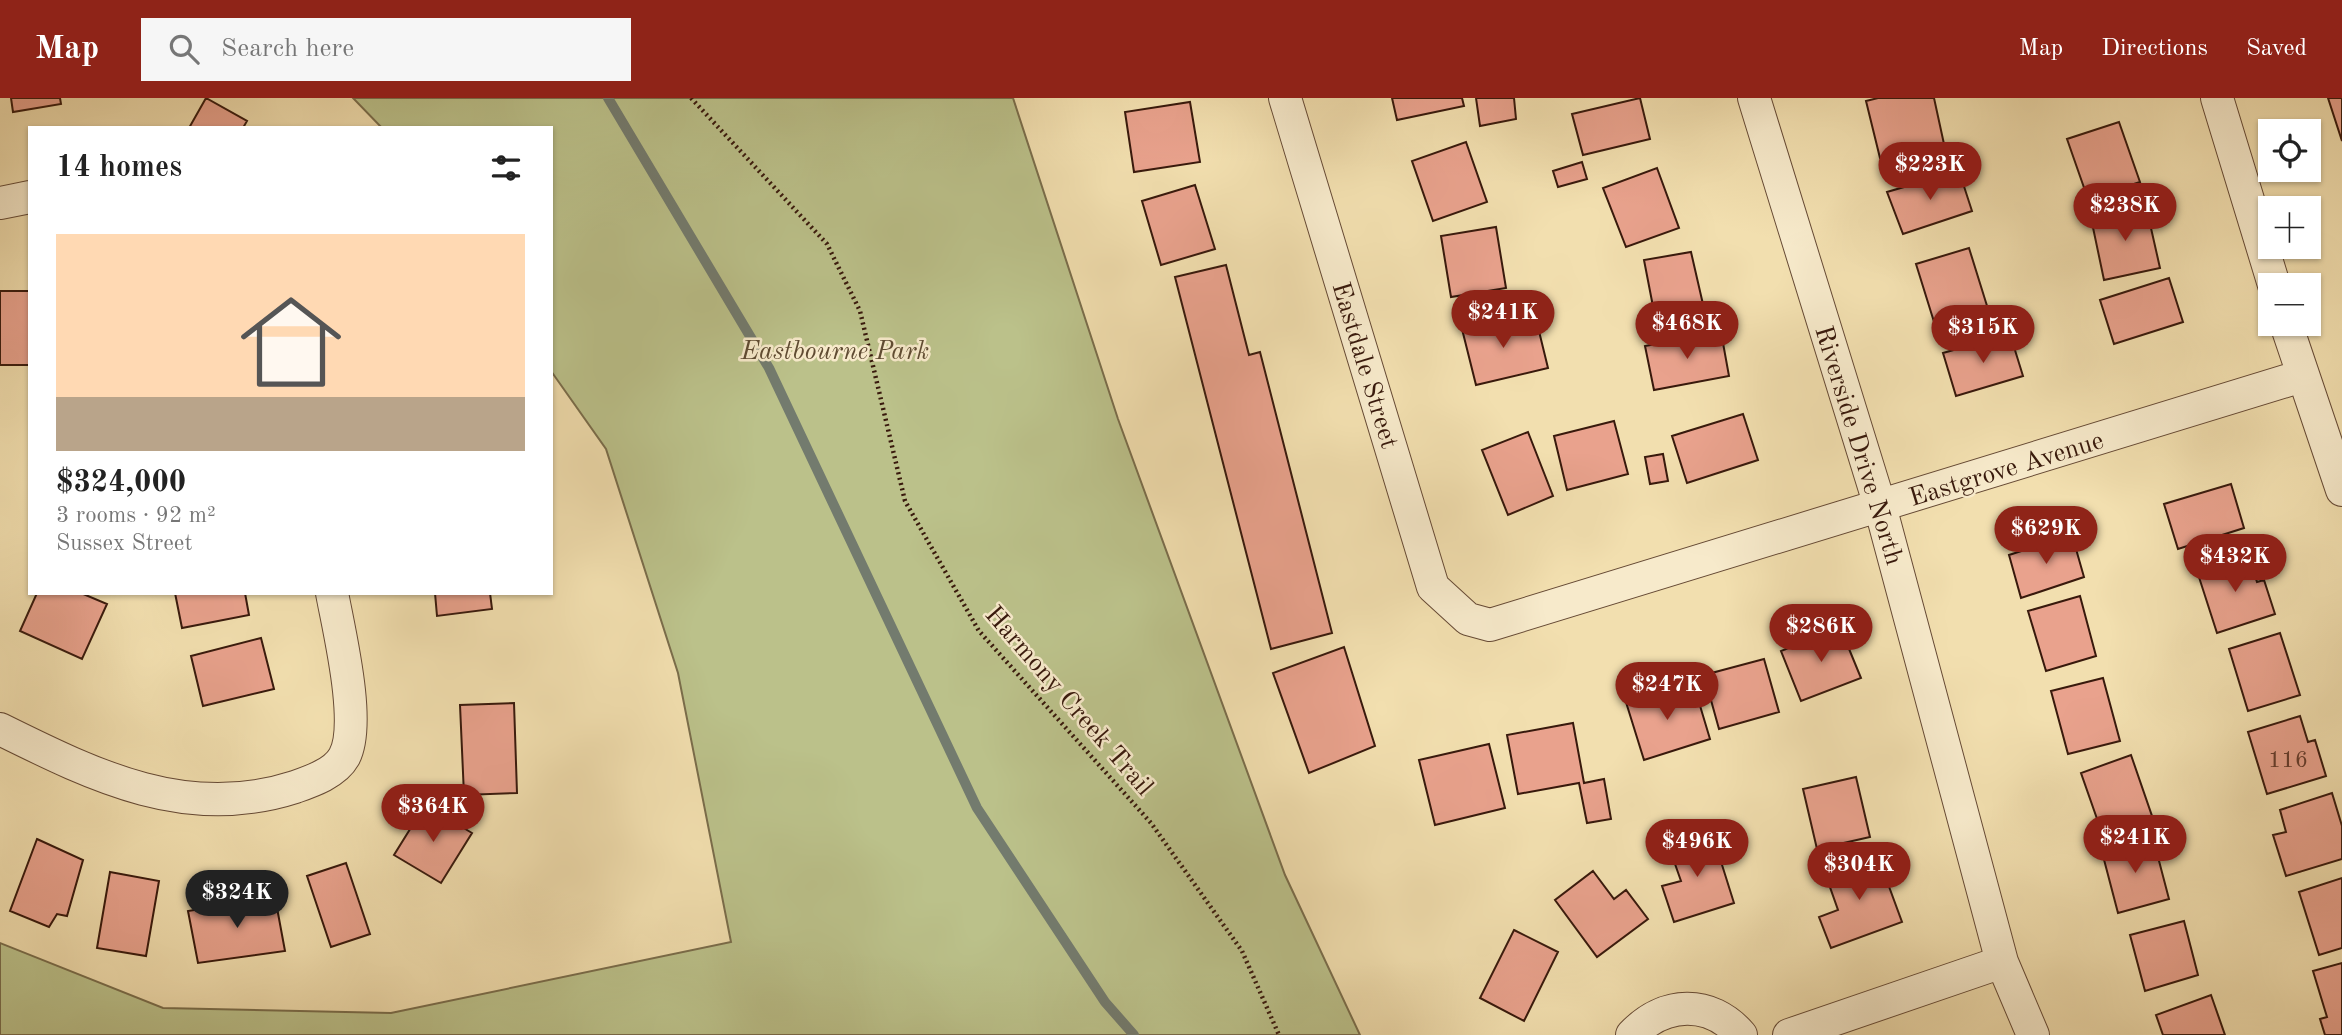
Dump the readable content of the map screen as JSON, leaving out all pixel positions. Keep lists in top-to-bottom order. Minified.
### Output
{"streets":{"street":["Eastdale Street","Riverside Drive North","Eastgrove Avenue"],"path":["Harmony Creek Trail"]},"crossings":[["Eastdale Street","Eastgrove Avenue"],["Riverside Drive North","Eastgrove Avenue"]],"parks":["Eastbourne Park"],"house_numbers":["116"],"page":{"header":"Map","search":"Search here","nav":["Map","Directions","Saved"],"map_buttons":["+","−"],"heading":"14 homes","price":["$223K","$238K","$241K","$468K","$315K","$629K","$432K","$286K","$247K","$364K","$241K","$496K","$304K","$324K"],"list":[{"name":"$324,000","note":"3 rooms · 92 m² · Sussex Street"}]}}
